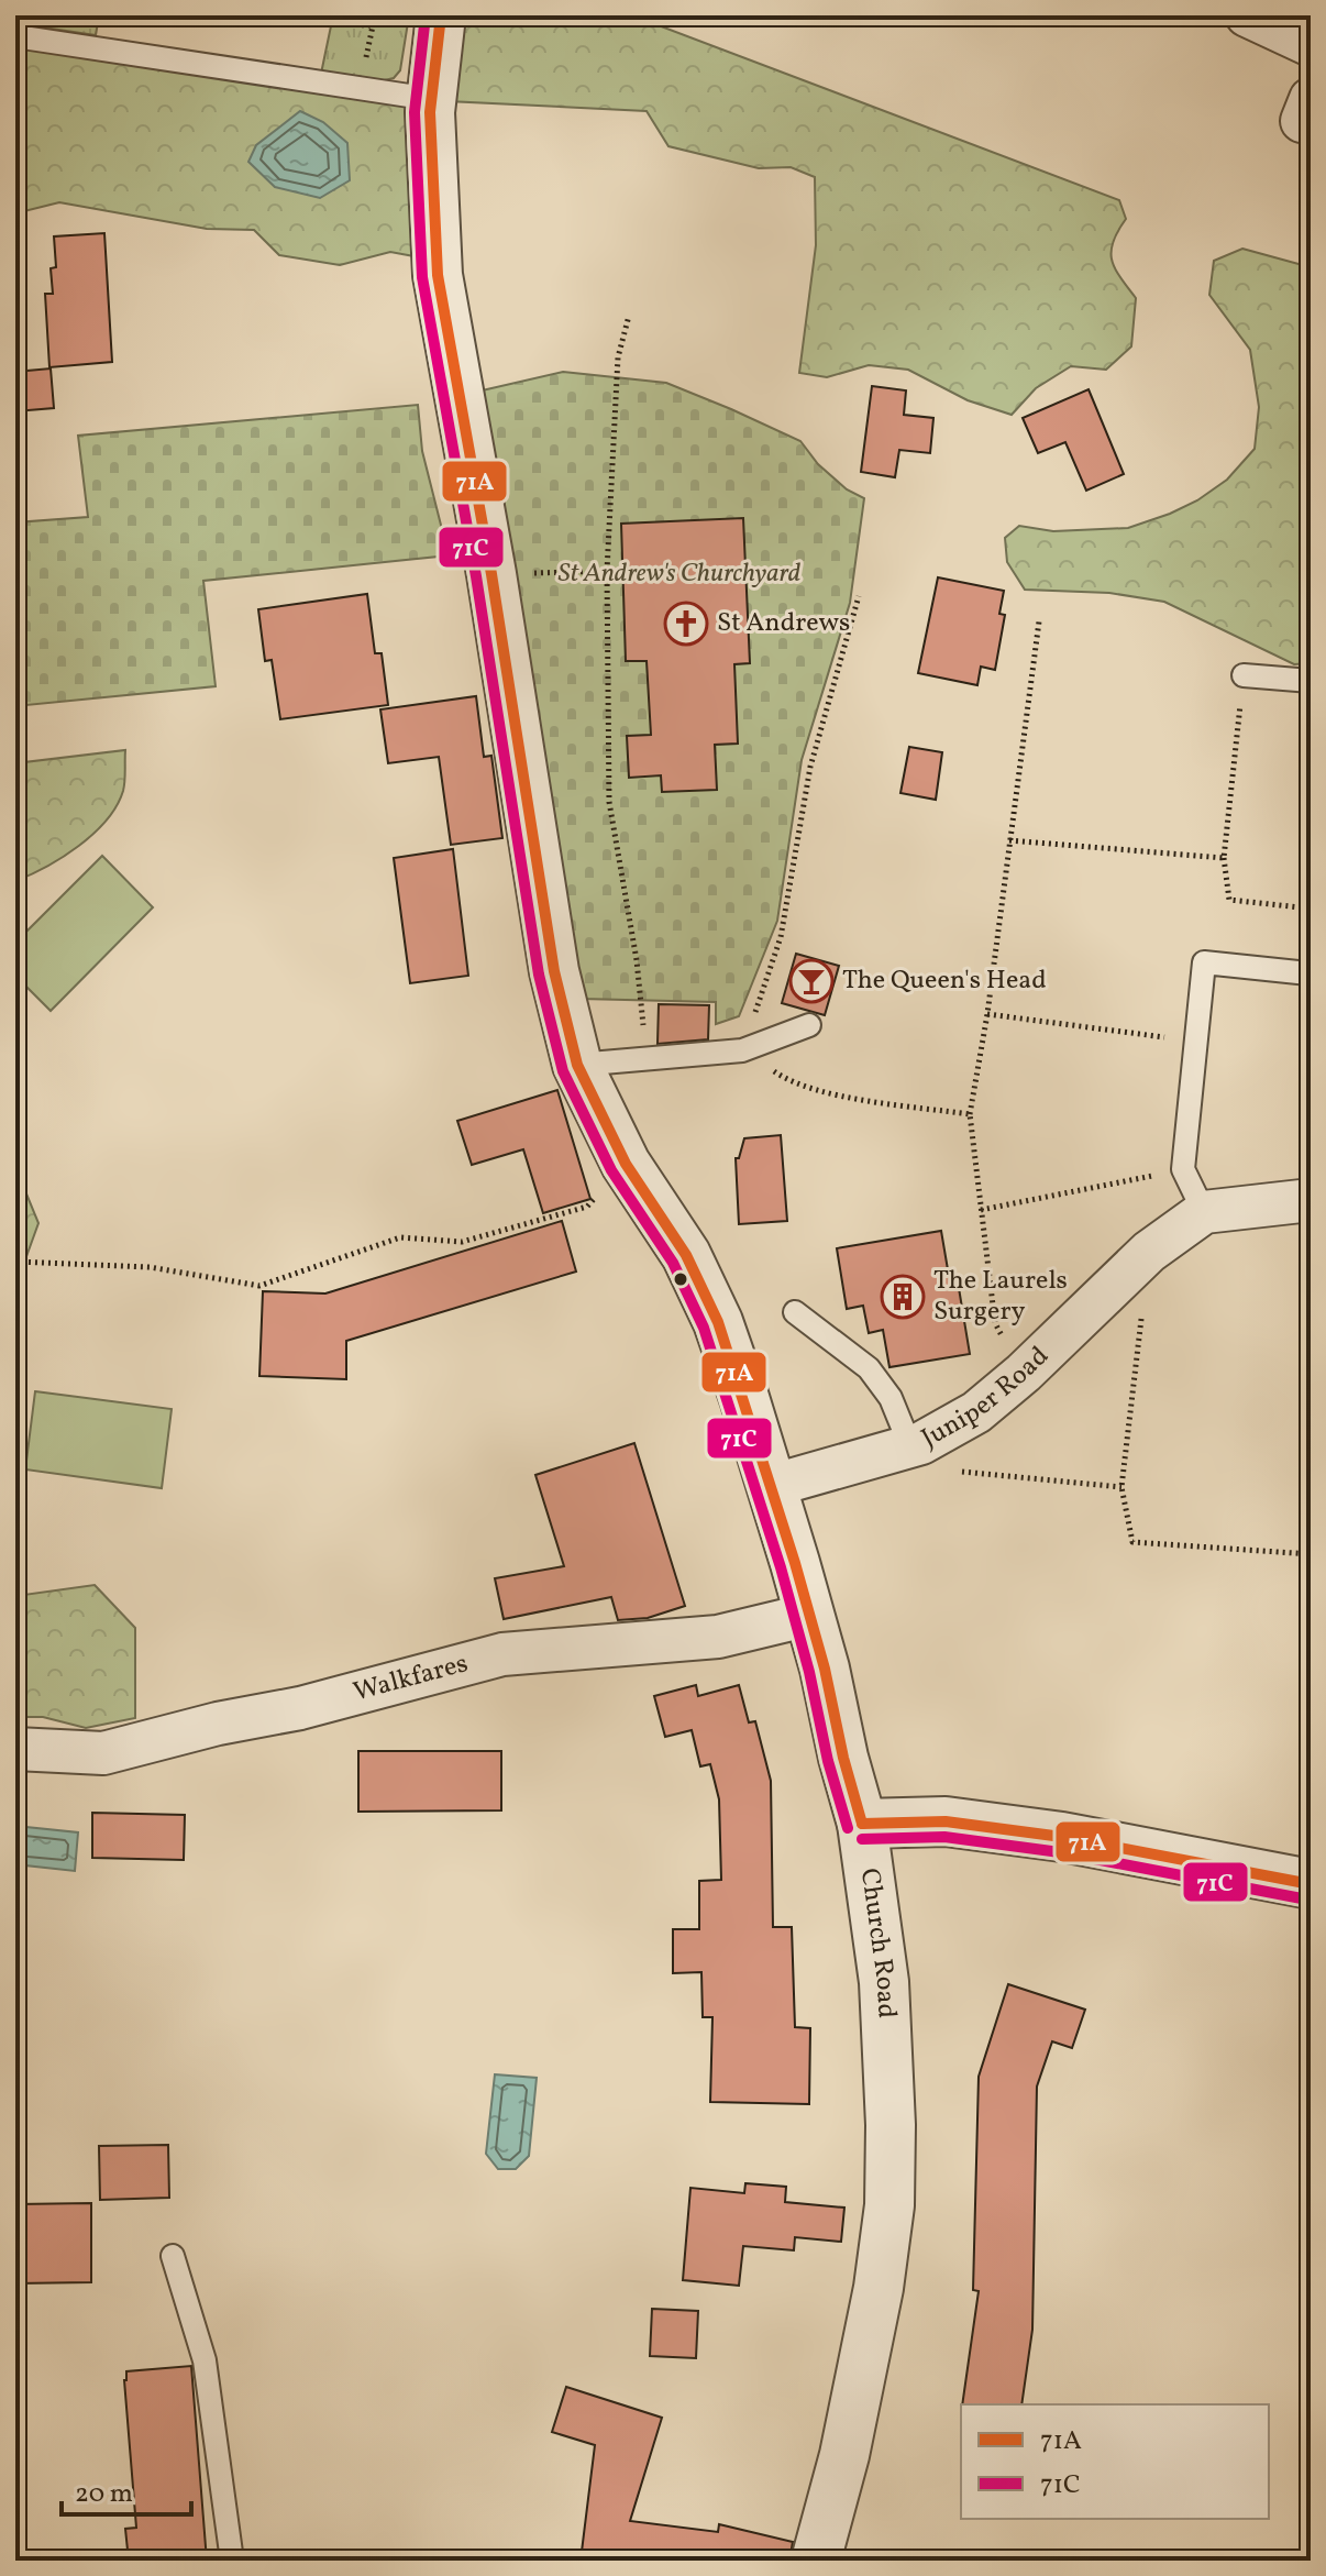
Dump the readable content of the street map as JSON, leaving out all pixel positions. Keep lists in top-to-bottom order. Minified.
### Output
{"streets":{"street":["Juniper Road","Walkfares","Church Road"]},"crossings":[["Juniper Road","Church Road"],["Walkfares","Church Road"]],"parks":["St Andrew's Churchyard"],"places":{"church":["St Andrews"],"bar":["The Queen's Head"],"building":["The Laurels Surgery"]},"lines":["transit line 71A","transit line 71C"],"legend":["71A","71C"],"scale_bar":"20 m"}
